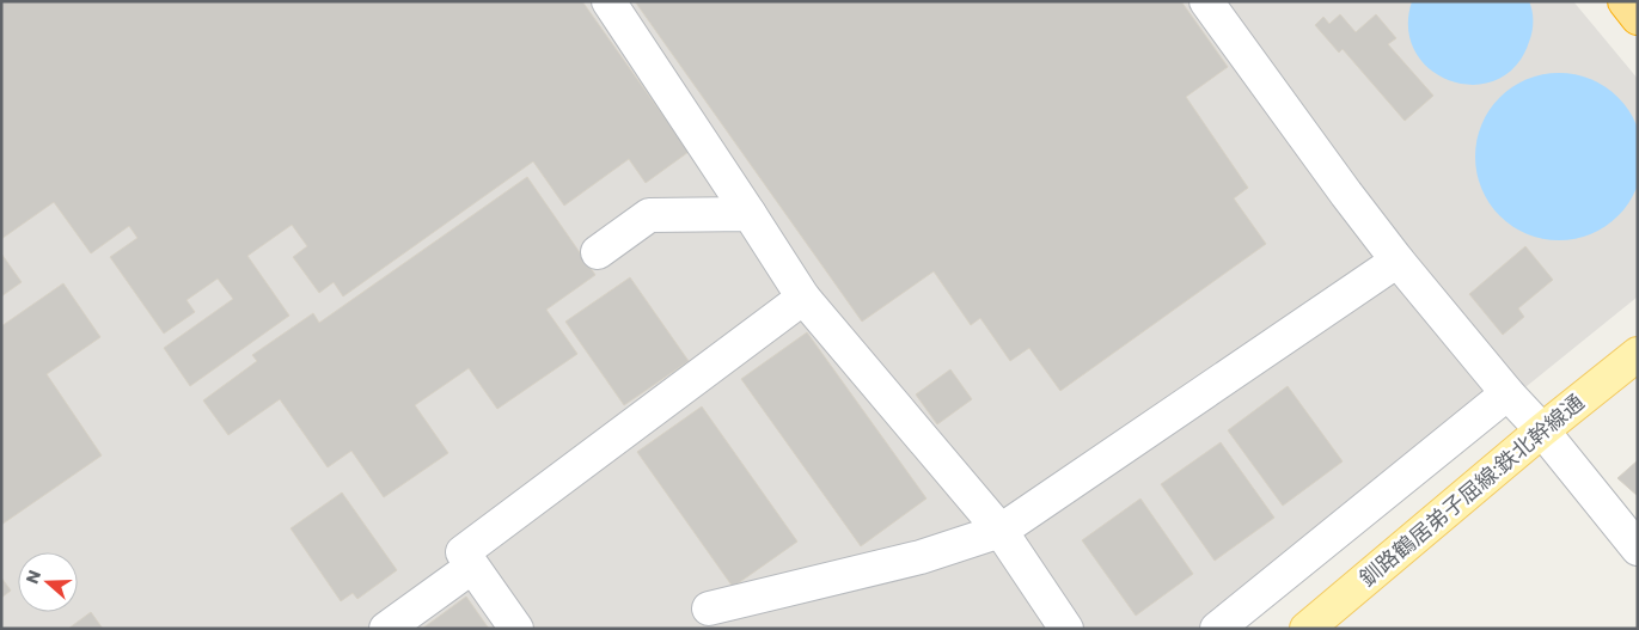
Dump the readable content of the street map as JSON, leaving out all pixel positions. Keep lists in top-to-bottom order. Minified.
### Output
{"streets":{"main road":["釧路鶴居弟子屈線:鉄北幹線通"]},"north":"left"}
